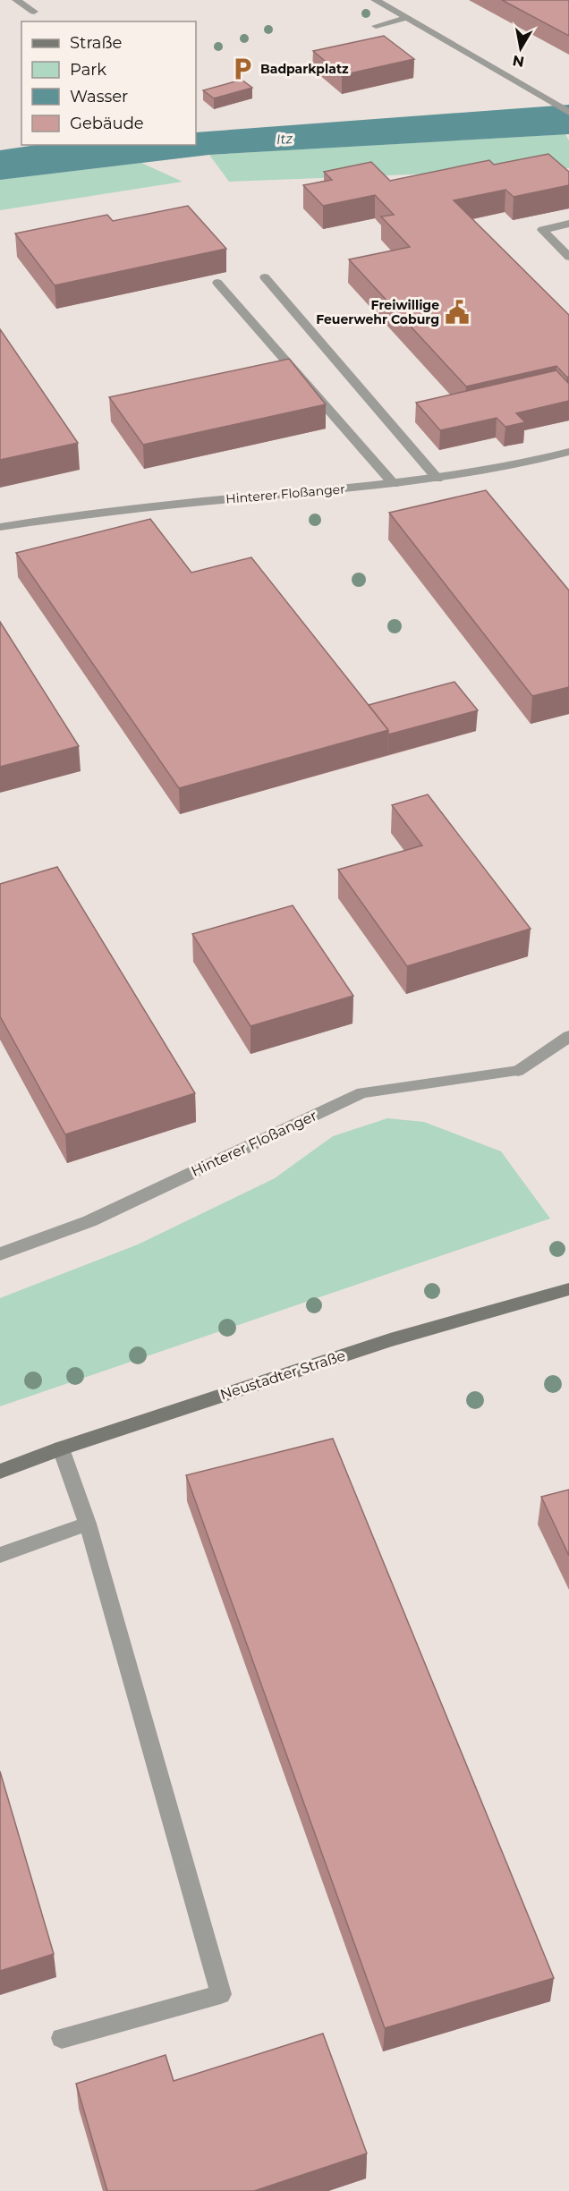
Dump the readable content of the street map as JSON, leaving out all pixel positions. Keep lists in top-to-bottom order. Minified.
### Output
{"streets":{"street":["Hinterer Floßanger","Neustadter Straße"]},"water":["Itz"],"places":{"parking":["Badparkplatz"],"public building":["Freiwillige Feuerwehr Coburg"]},"legend":["Straße","Park","Wasser","Gebäude"],"north":"bottom"}
